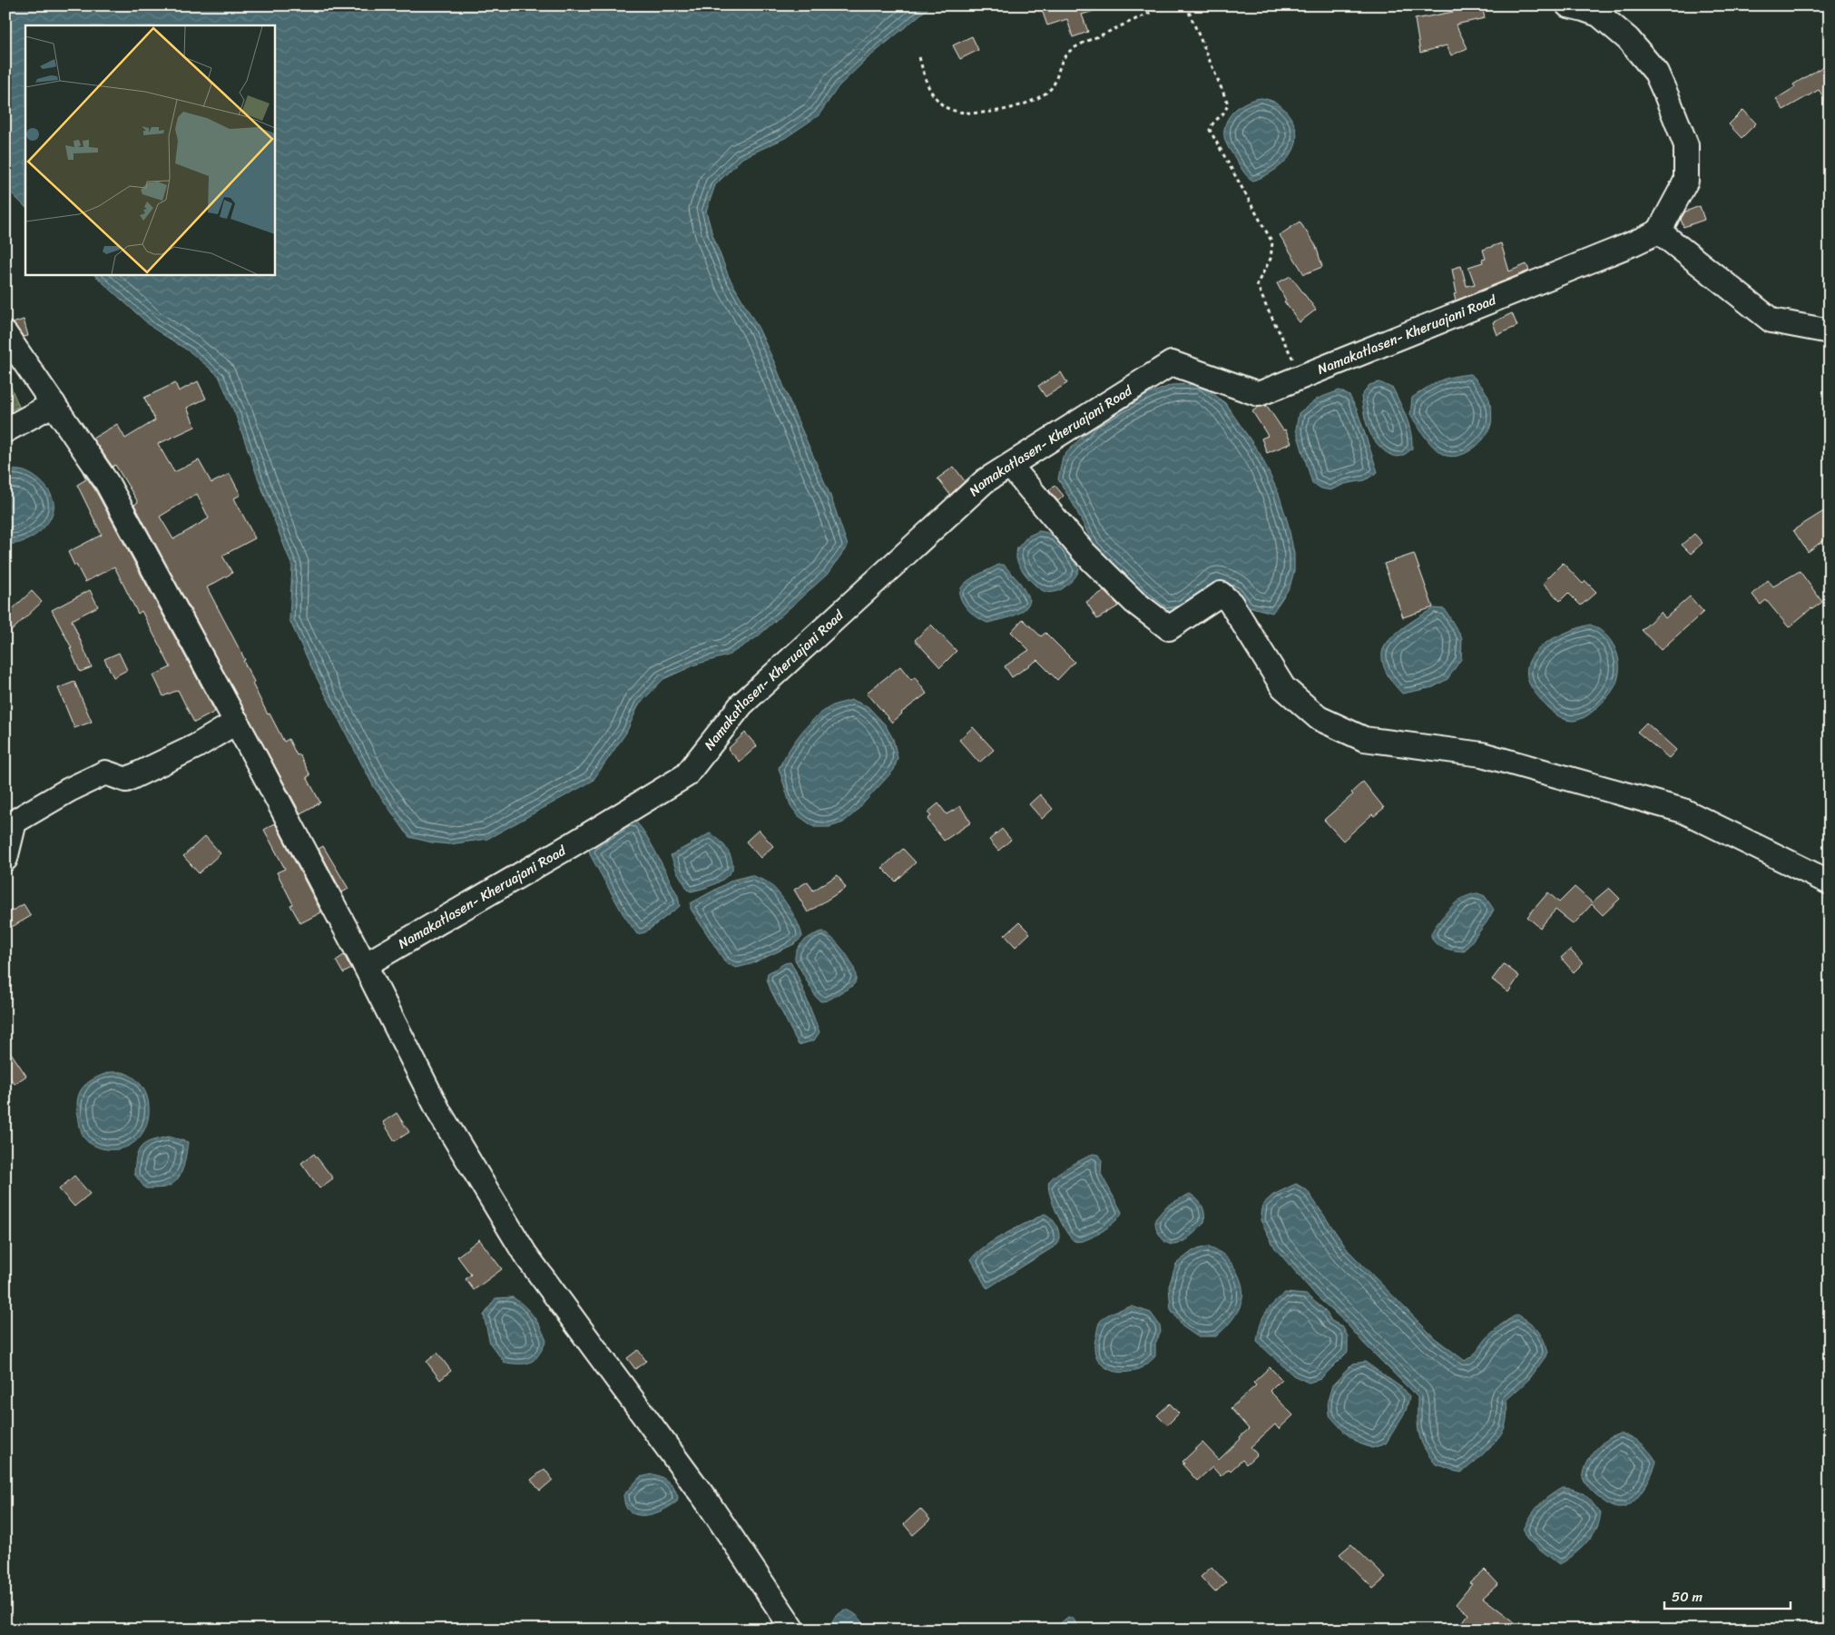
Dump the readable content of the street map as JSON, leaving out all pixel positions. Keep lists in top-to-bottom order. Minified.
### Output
{"streets":{"street":["Namakatlasen- Kheruajani Road"]},"scale_bar":"50 m"}
